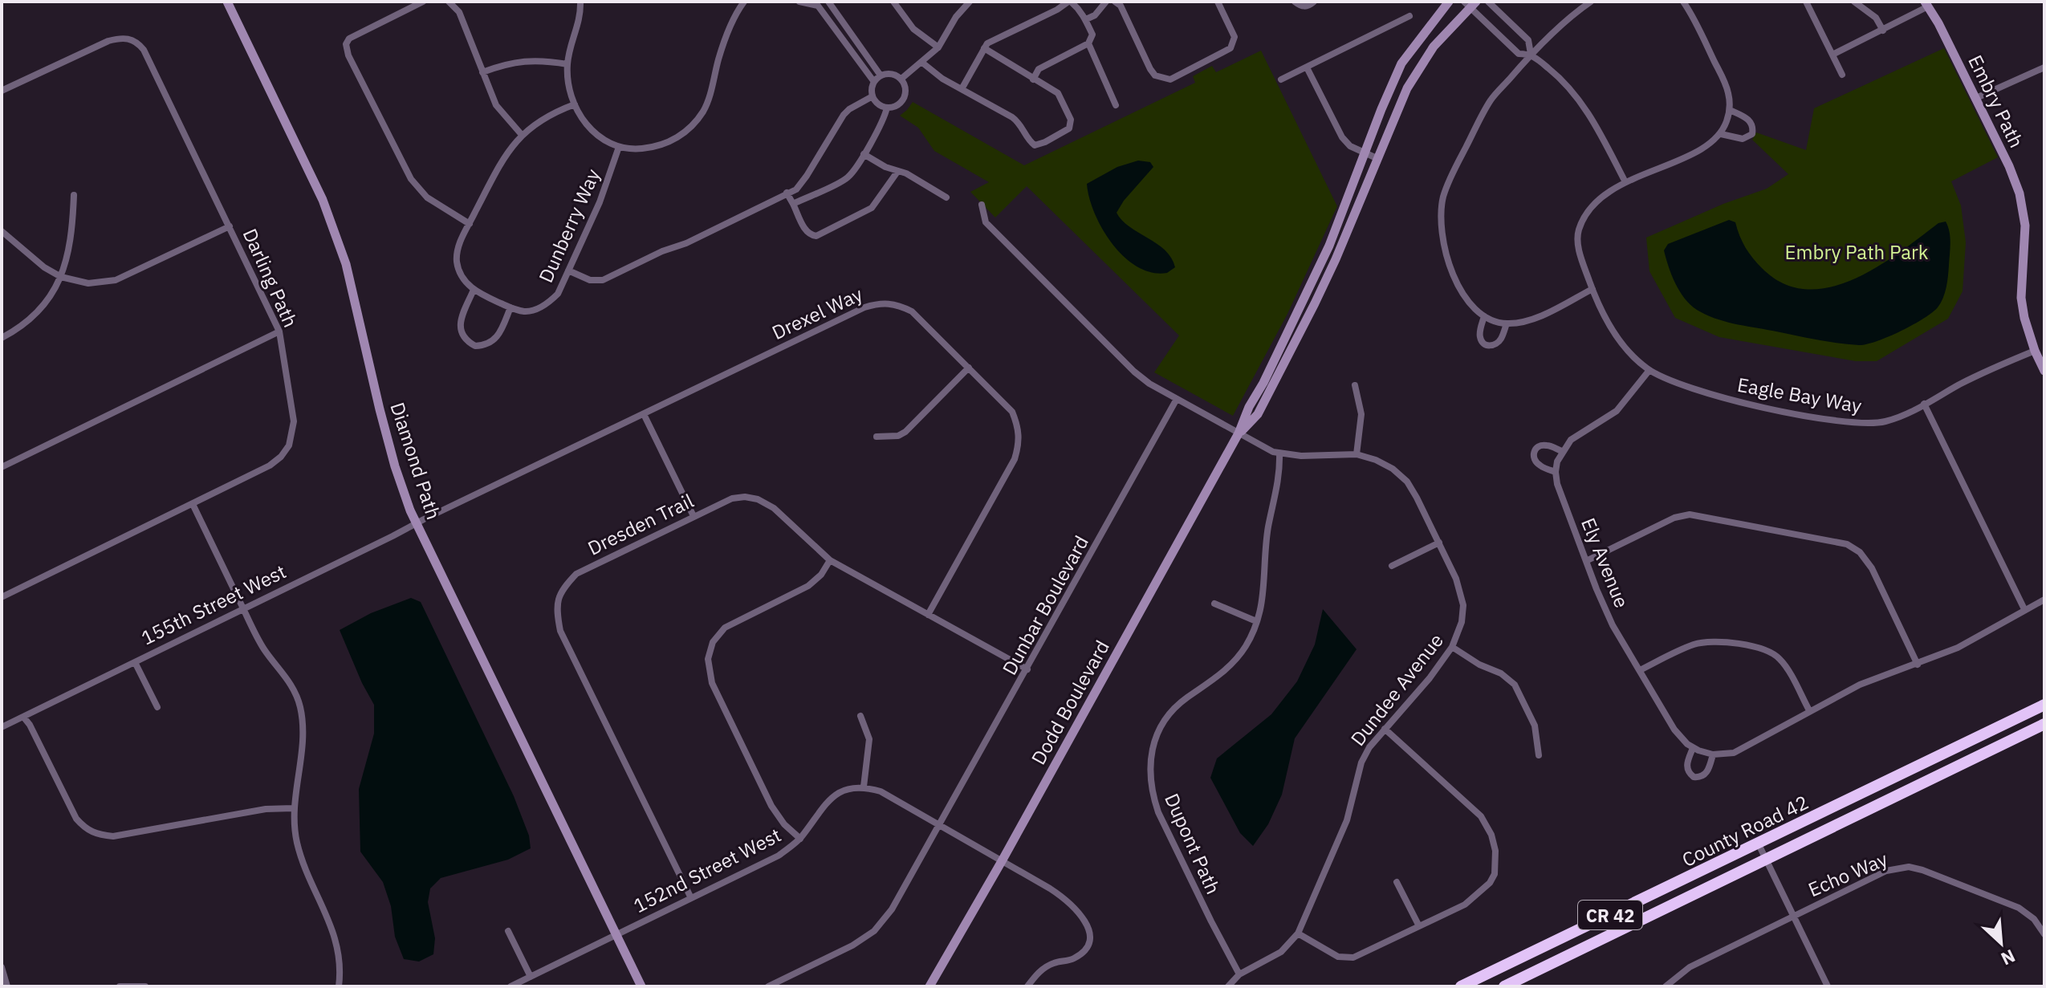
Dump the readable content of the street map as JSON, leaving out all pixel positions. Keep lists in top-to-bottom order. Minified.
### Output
{"streets":{"highway":["County Road 42","CR 42"],"street":["Embry Path","Dunberry Way","Darling Path","Drexel Way","Eagle Bay Way","Diamond Path","Dresden Trail","Ely Avenue","155th Street West","Dunbar Boulevard","Dundee Avenue","Dodd Boulevard","Dupont Path","152nd Street West","Echo Way"]},"crossings":[["Embry Path","Eagle Bay Way"],["Drexel Way","Dresden Trail"],["Drexel Way","155th Street West"],["Diamond Path","155th Street West"],["Diamond Path","152nd Street West"],["Dresden Trail","Dunbar Boulevard"],["Dresden Trail","152nd Street West"],["Dunbar Boulevard","Dundee Avenue"],["Dundee Avenue","Dodd Boulevard"],["Dundee Avenue","Dupont Path"]],"parks":["Embry Path Park"],"north":"bottom right"}
